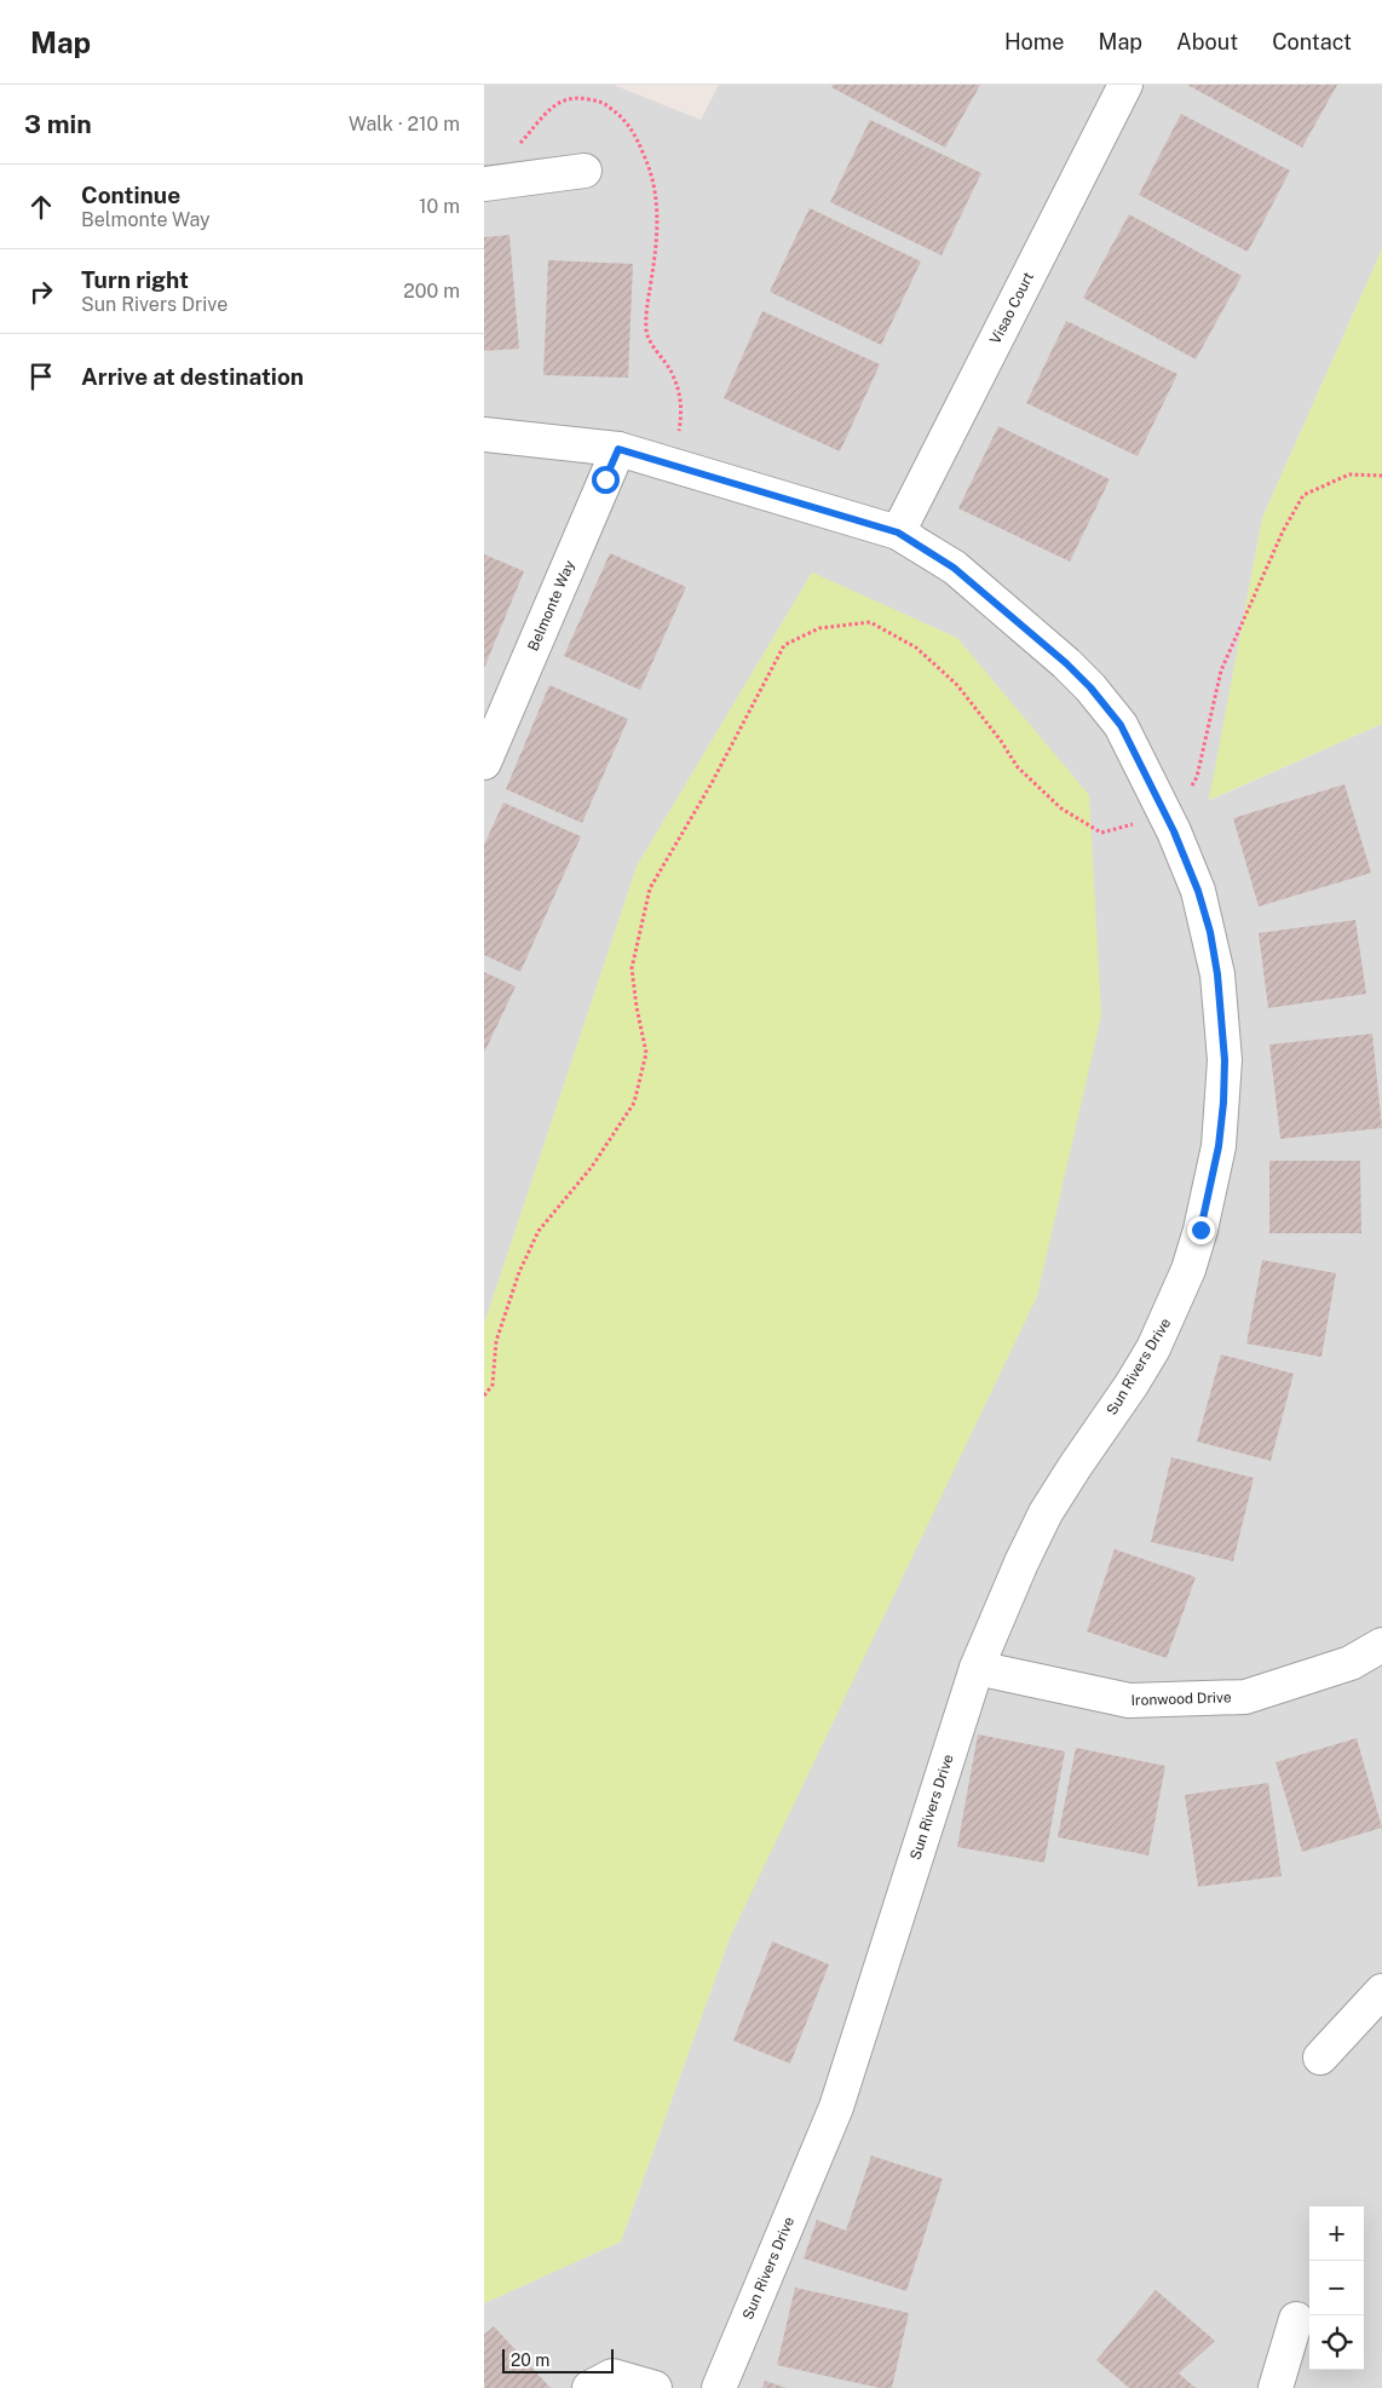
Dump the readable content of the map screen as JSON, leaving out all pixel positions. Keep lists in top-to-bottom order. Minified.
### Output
{"streets":{"street":["Visao Court","Belmonte Way","Sun Rivers Drive","Ironwood Drive"]},"crossings":[["Visao Court","Sun Rivers Drive"],["Belmonte Way","Sun Rivers Drive"],["Sun Rivers Drive","Ironwood Drive"]],"scale_bar":"20 m","page":{"header":"Map","nav":["Home","Map","About","Contact"],"heading":["3 min","Walk · 210 m"],"list":[["Continue","Belmonte Way","10 m"],["Turn right","Sun Rivers Drive","200 m"],"Arrive at destination"],"map_buttons":["+","−"],"scale":"20 m"}}
